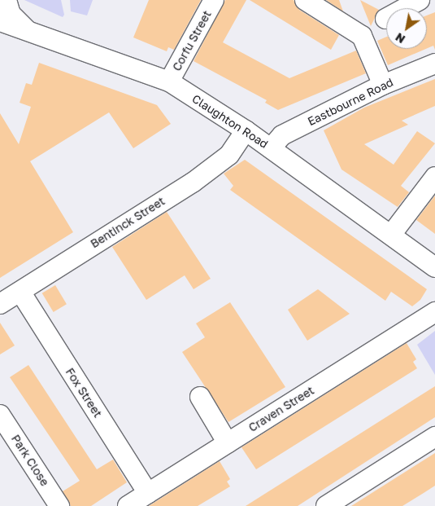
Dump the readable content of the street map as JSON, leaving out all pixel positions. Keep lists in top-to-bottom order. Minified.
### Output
{"streets":{"street":["Corfu Street","Eastbourne Road","Claughton Road","Bentinck Street","Fox Street","Craven Street","Park Close"]},"crossings":[["Corfu Street","Claughton Road"],["Eastbourne Road","Claughton Road"],["Claughton Road","Bentinck Street"],["Bentinck Street","Fox Street"],["Fox Street","Craven Street"]],"north":"bottom left"}
